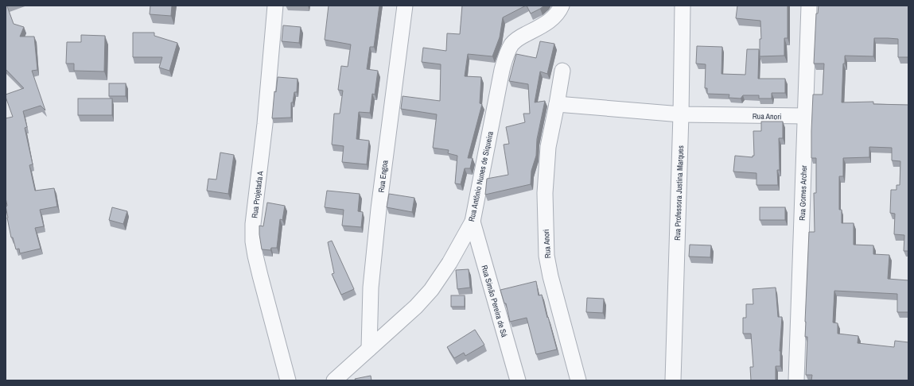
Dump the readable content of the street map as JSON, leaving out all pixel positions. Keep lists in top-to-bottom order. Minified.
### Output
{"streets":{"street":["Rua Anori","Rua Engoa","Rua Antônio Nunes de Siqueira","Rua Professora Justina Marques","Rua Gomes Archer","Rua Projetada A","Rua Simão Pereira de Sá"]},"crossings":[["Rua Anori","Rua Professora Justina Marques"],["Rua Anori","Rua Gomes Archer"],["Rua Engoa","Rua Antônio Nunes de Siqueira"],["Rua Antônio Nunes de Siqueira","Rua Simão Pereira de Sá"]]}
